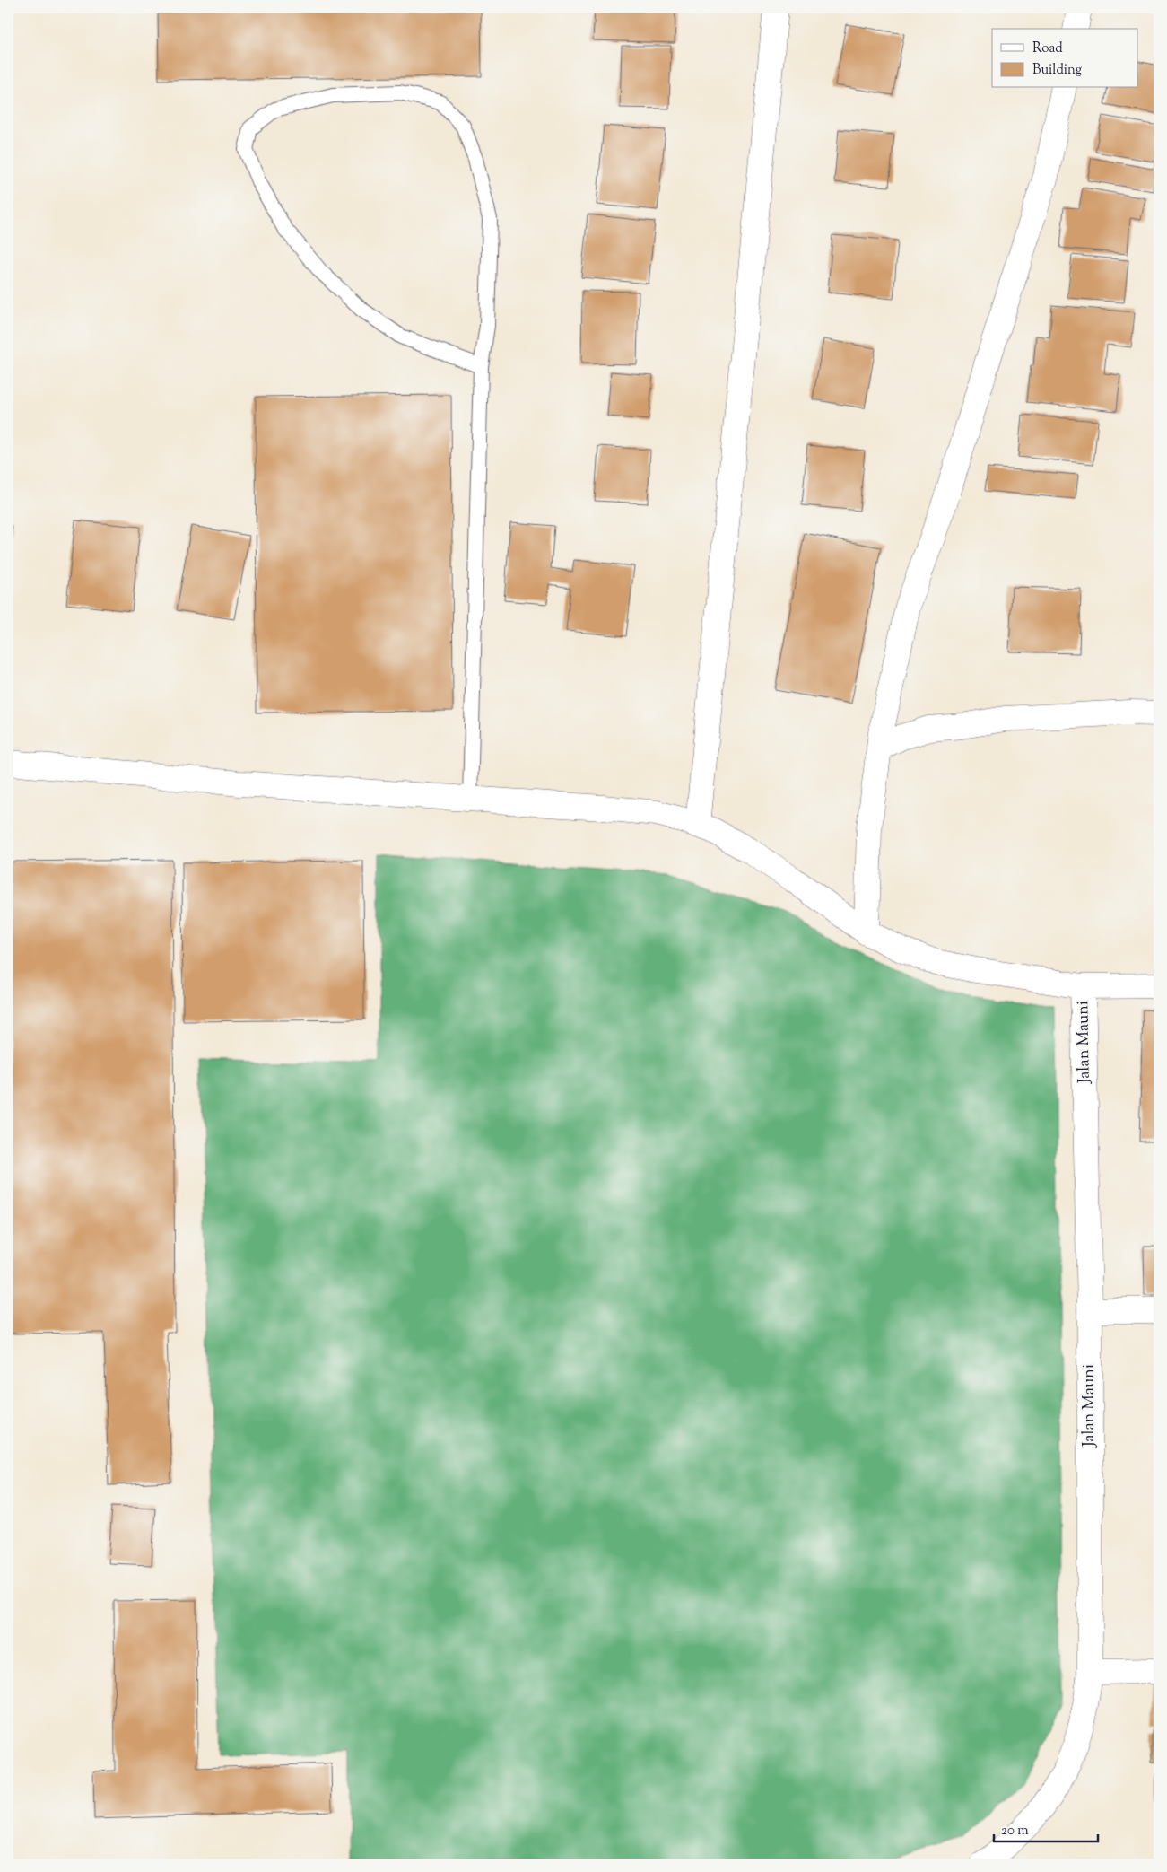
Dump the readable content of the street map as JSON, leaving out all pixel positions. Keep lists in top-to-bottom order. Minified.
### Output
{"streets":{"street":["Jalan Mauni"]},"legend":["Road","Building"],"scale_bar":"20 m"}
